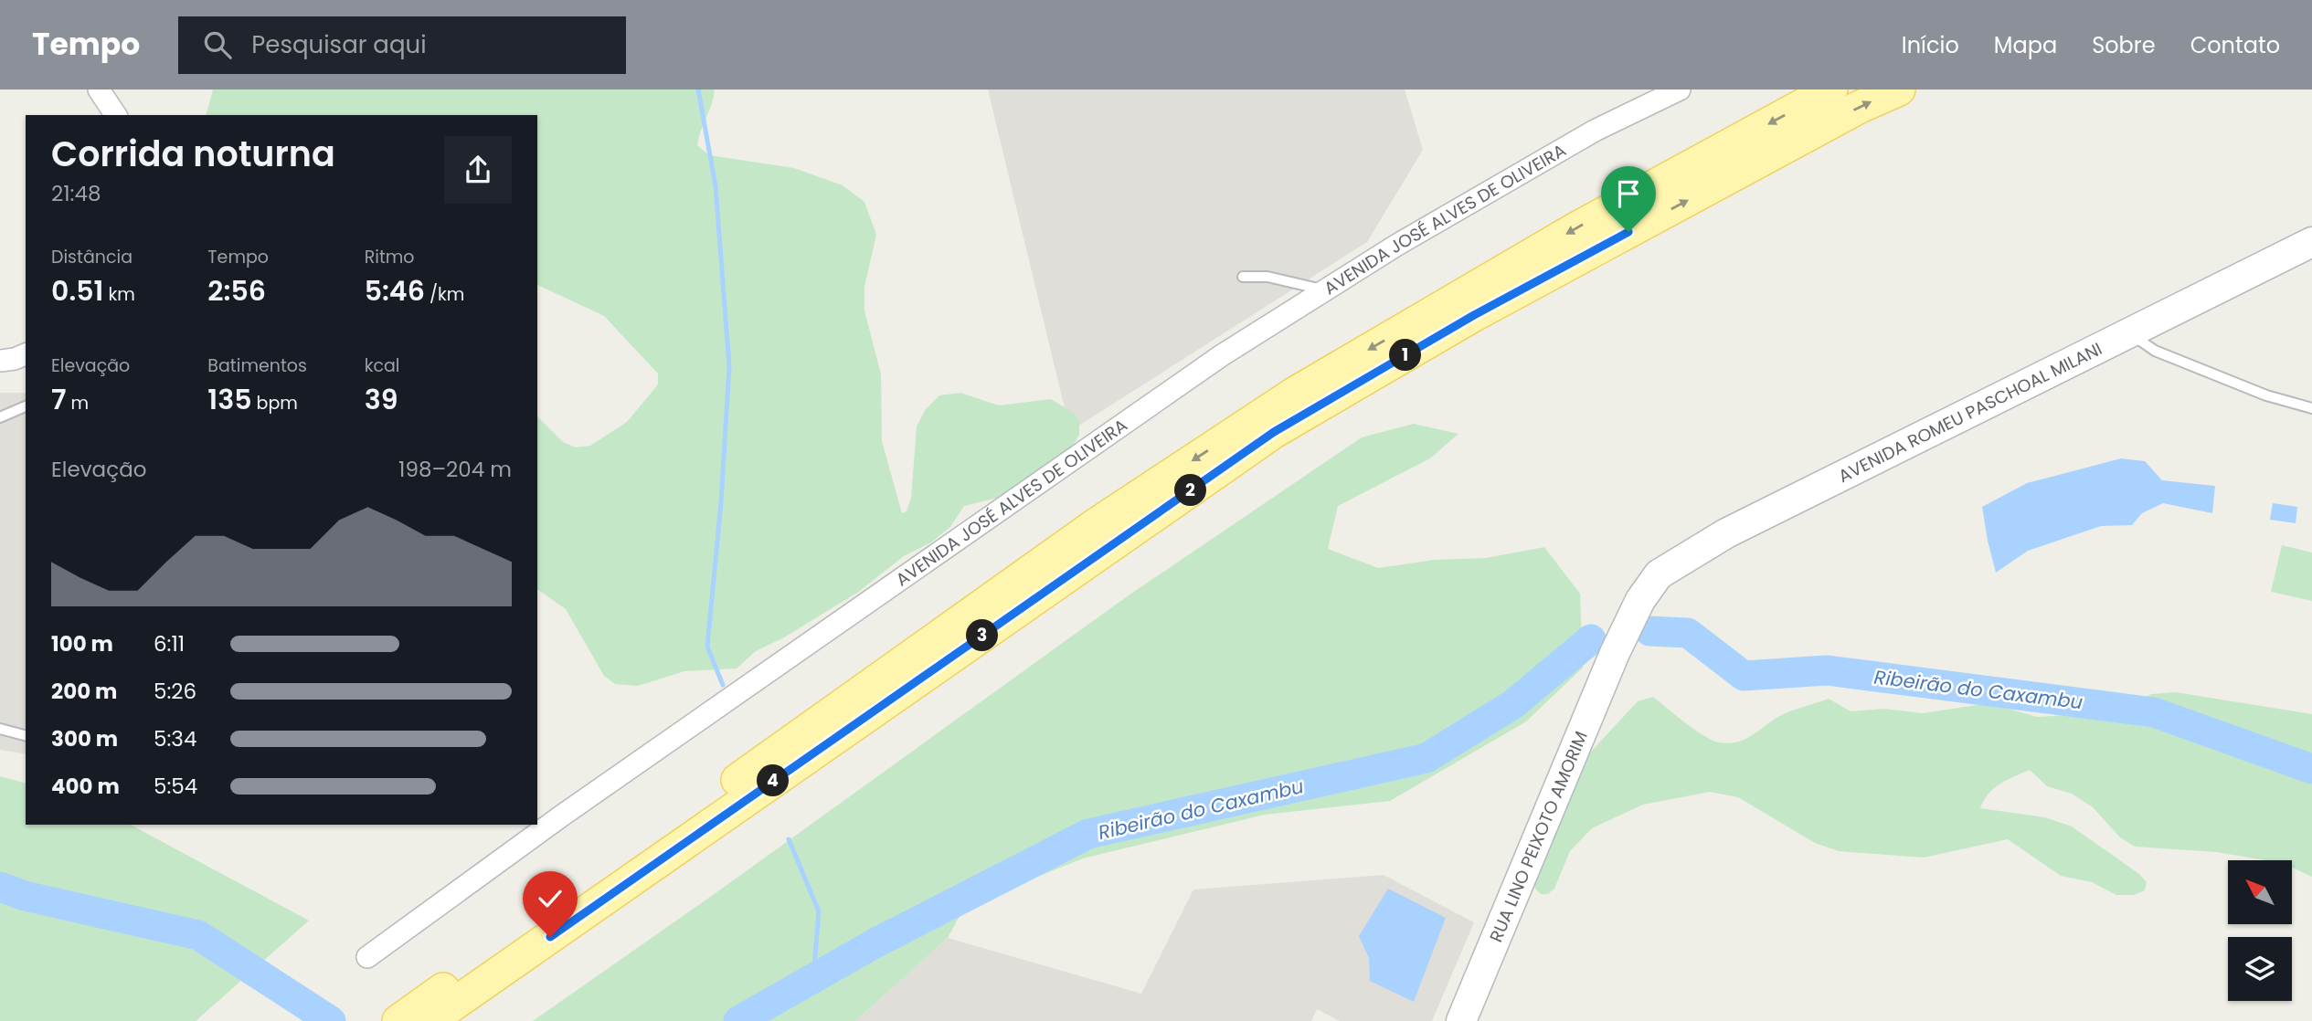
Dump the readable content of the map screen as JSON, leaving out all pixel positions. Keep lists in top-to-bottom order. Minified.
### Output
{"streets":{"street":["AVENIDA JOSÉ ALVES DE OLIVEIRA","AVENIDA ROMEU PASCHOAL MILANI","RUA LINO PEIXOTO AMORIM"]},"crossings":[["AVENIDA ROMEU PASCHOAL MILANI","RUA LINO PEIXOTO AMORIM"]],"water":["Ribeirão do Caxambu"],"north":"top left","page":{"header":"Tempo","search":"Pesquisar aqui","nav":["Início","Mapa","Sobre","Contato"],"heading":["Corrida noturna","21:48"],"stats":[["Distância","0.51 km"],["Tempo","2:56"],["Ritmo","5:46 /km"],["Elevação","7 m"],["Batimentos","135 bpm"],["kcal","39"]],"pins":["1","2","3","4"],"chart":["Elevação","198–204 m"],"list":[{"name":"100 m","note":"6:11"},{"name":"200 m","note":"5:26"},{"name":"300 m","note":"5:34"},{"name":"400 m","note":"5:54"}]}}
